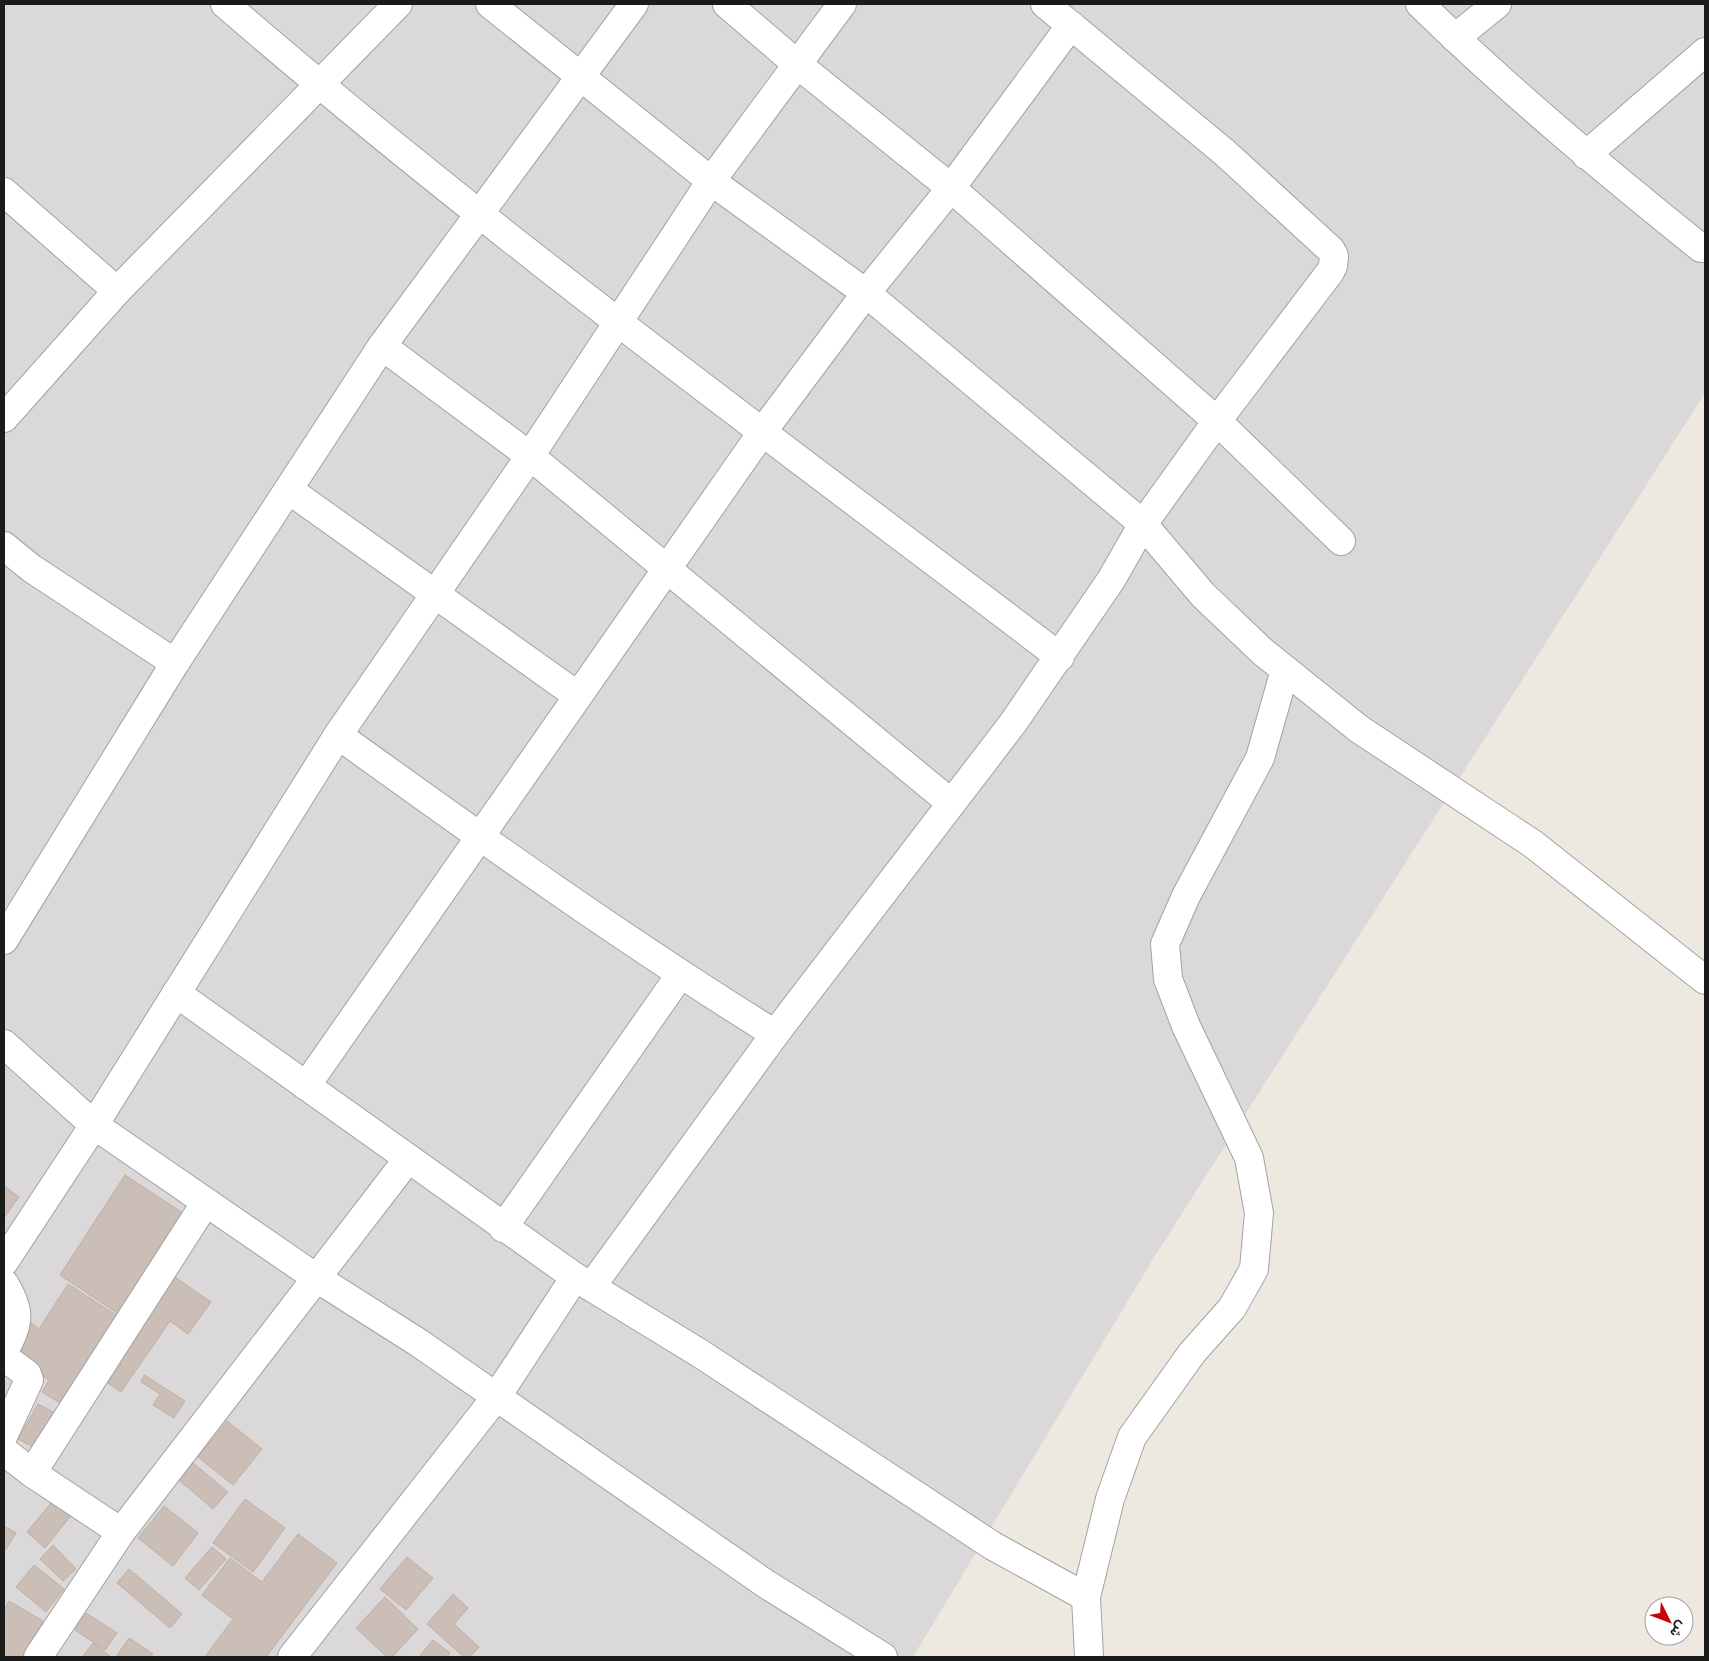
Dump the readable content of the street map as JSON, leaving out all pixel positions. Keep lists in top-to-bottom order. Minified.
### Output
{"north":"bottom right"}
